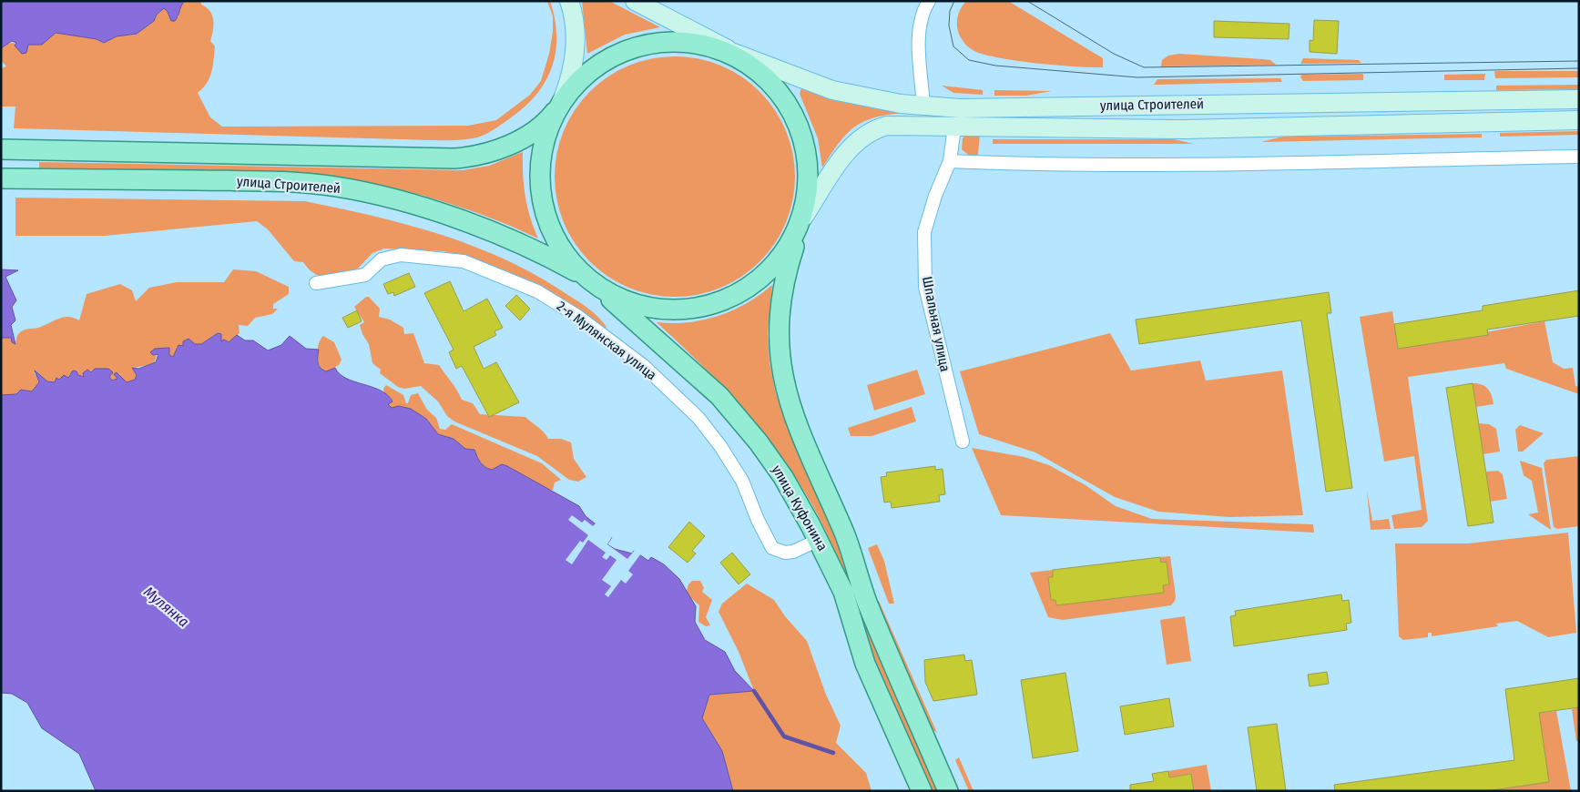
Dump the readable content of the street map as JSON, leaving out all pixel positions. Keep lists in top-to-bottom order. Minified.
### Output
{"streets":{"main road":["улица Строителей","улица Куфонина"],"street":["Шпальная улица","2-я Мулянская улица"]},"crossings":[["улица Строителей","Шпальная улица"],["улица Строителей","улица Куфонина"],["2-я Мулянская улица","улица Куфонина"]],"water":["Мулянка"]}
